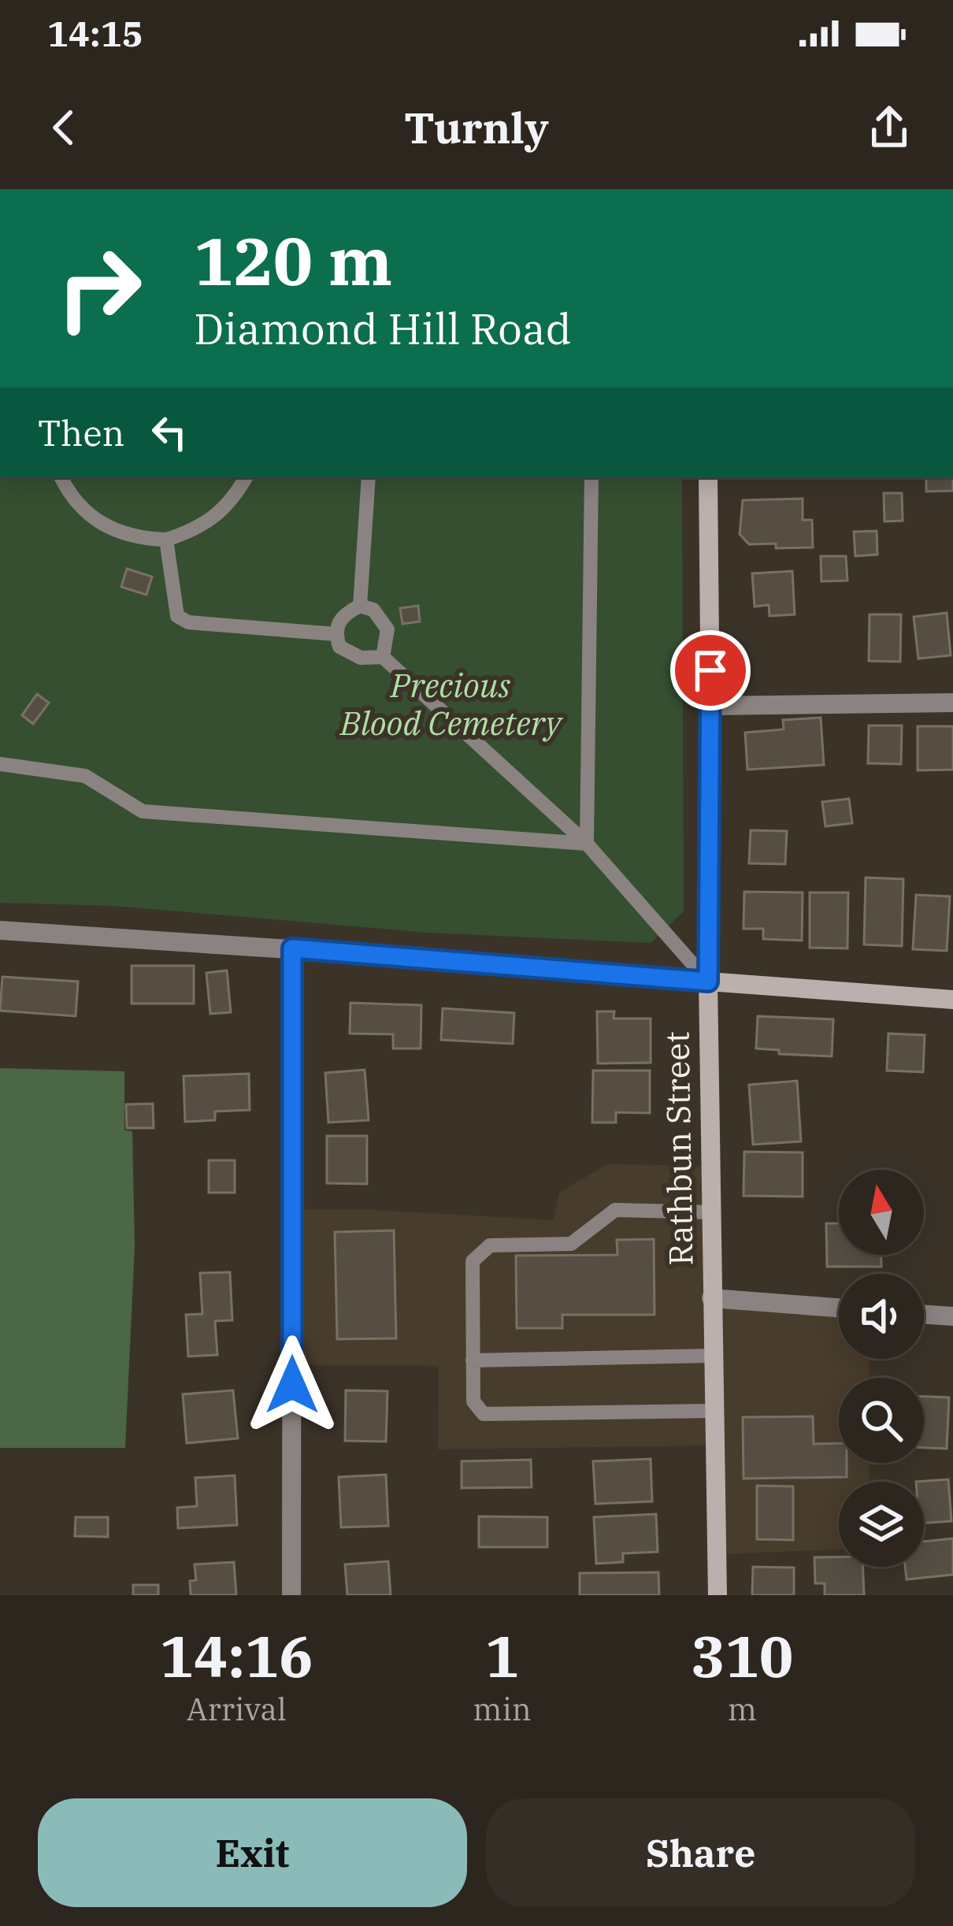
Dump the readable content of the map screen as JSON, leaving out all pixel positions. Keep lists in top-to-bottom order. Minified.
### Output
{"streets":{"main road":["Rathbun Street"]},"parks":["Precious Blood Cemetery"],"north":"top","page":{"status":"14:15","header":"Turnly","turn":["120 m","Diamond Hill Road"],"then":"Then","eta":["14:16","Arrival","1","min","310","m"],"buttons":["Exit","Share"]}}
